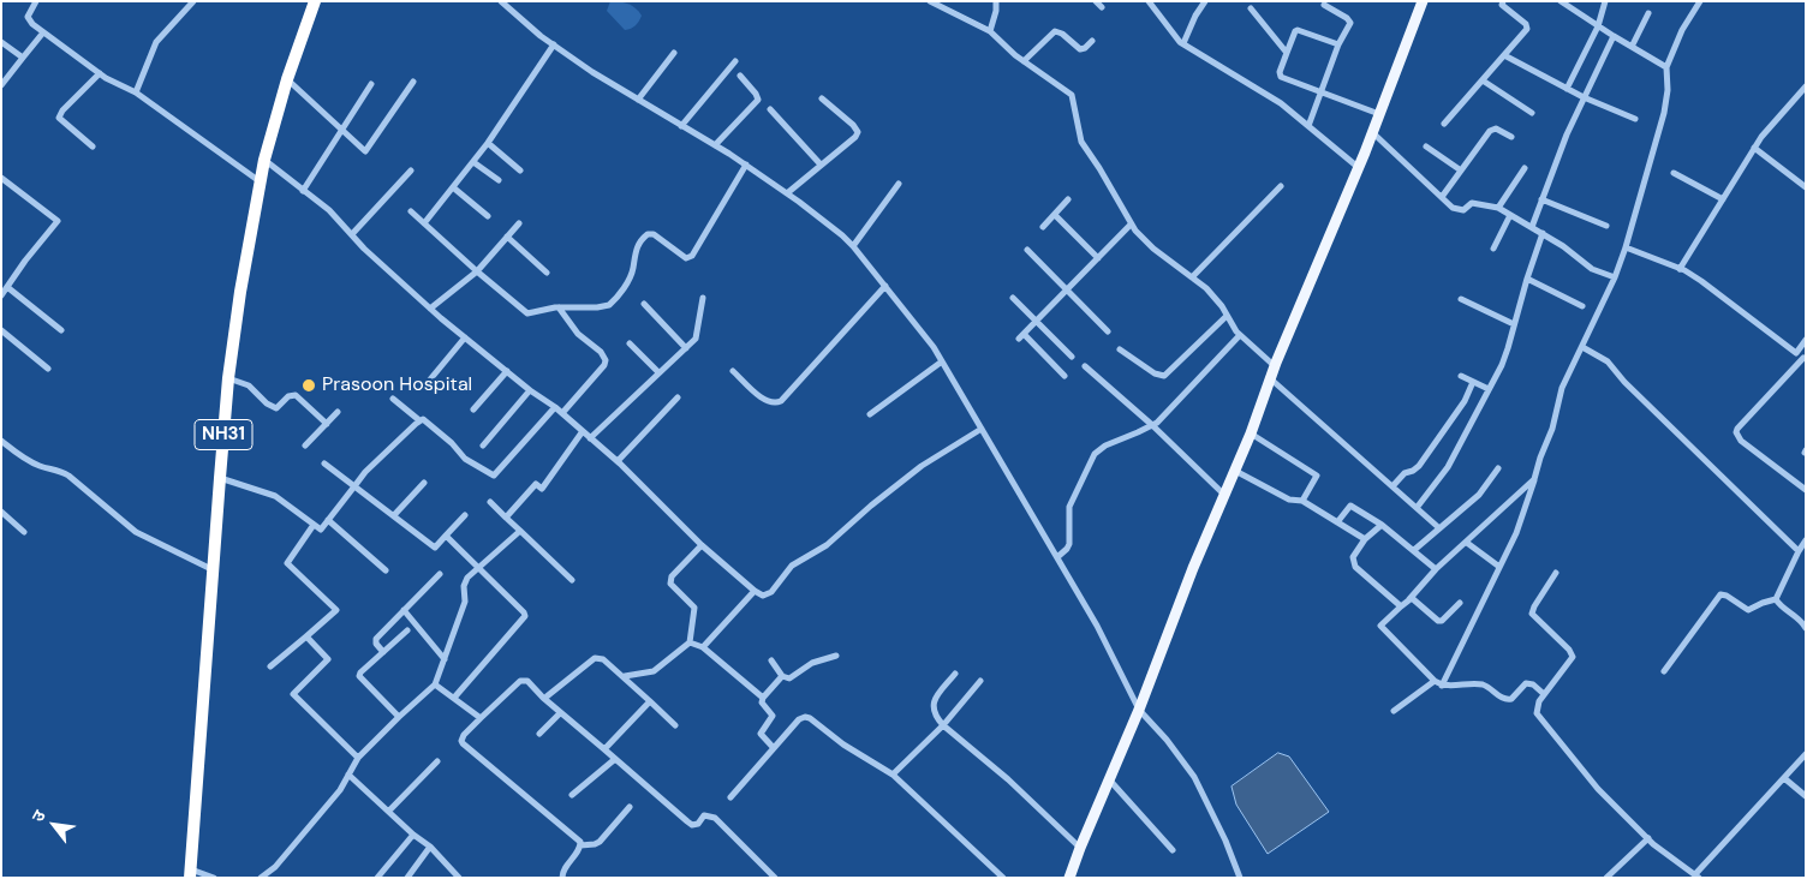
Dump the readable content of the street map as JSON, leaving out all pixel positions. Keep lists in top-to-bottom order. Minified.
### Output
{"streets":{"highway":["NH31"]},"places":["Prasoon Hospital"],"north":"top left"}
